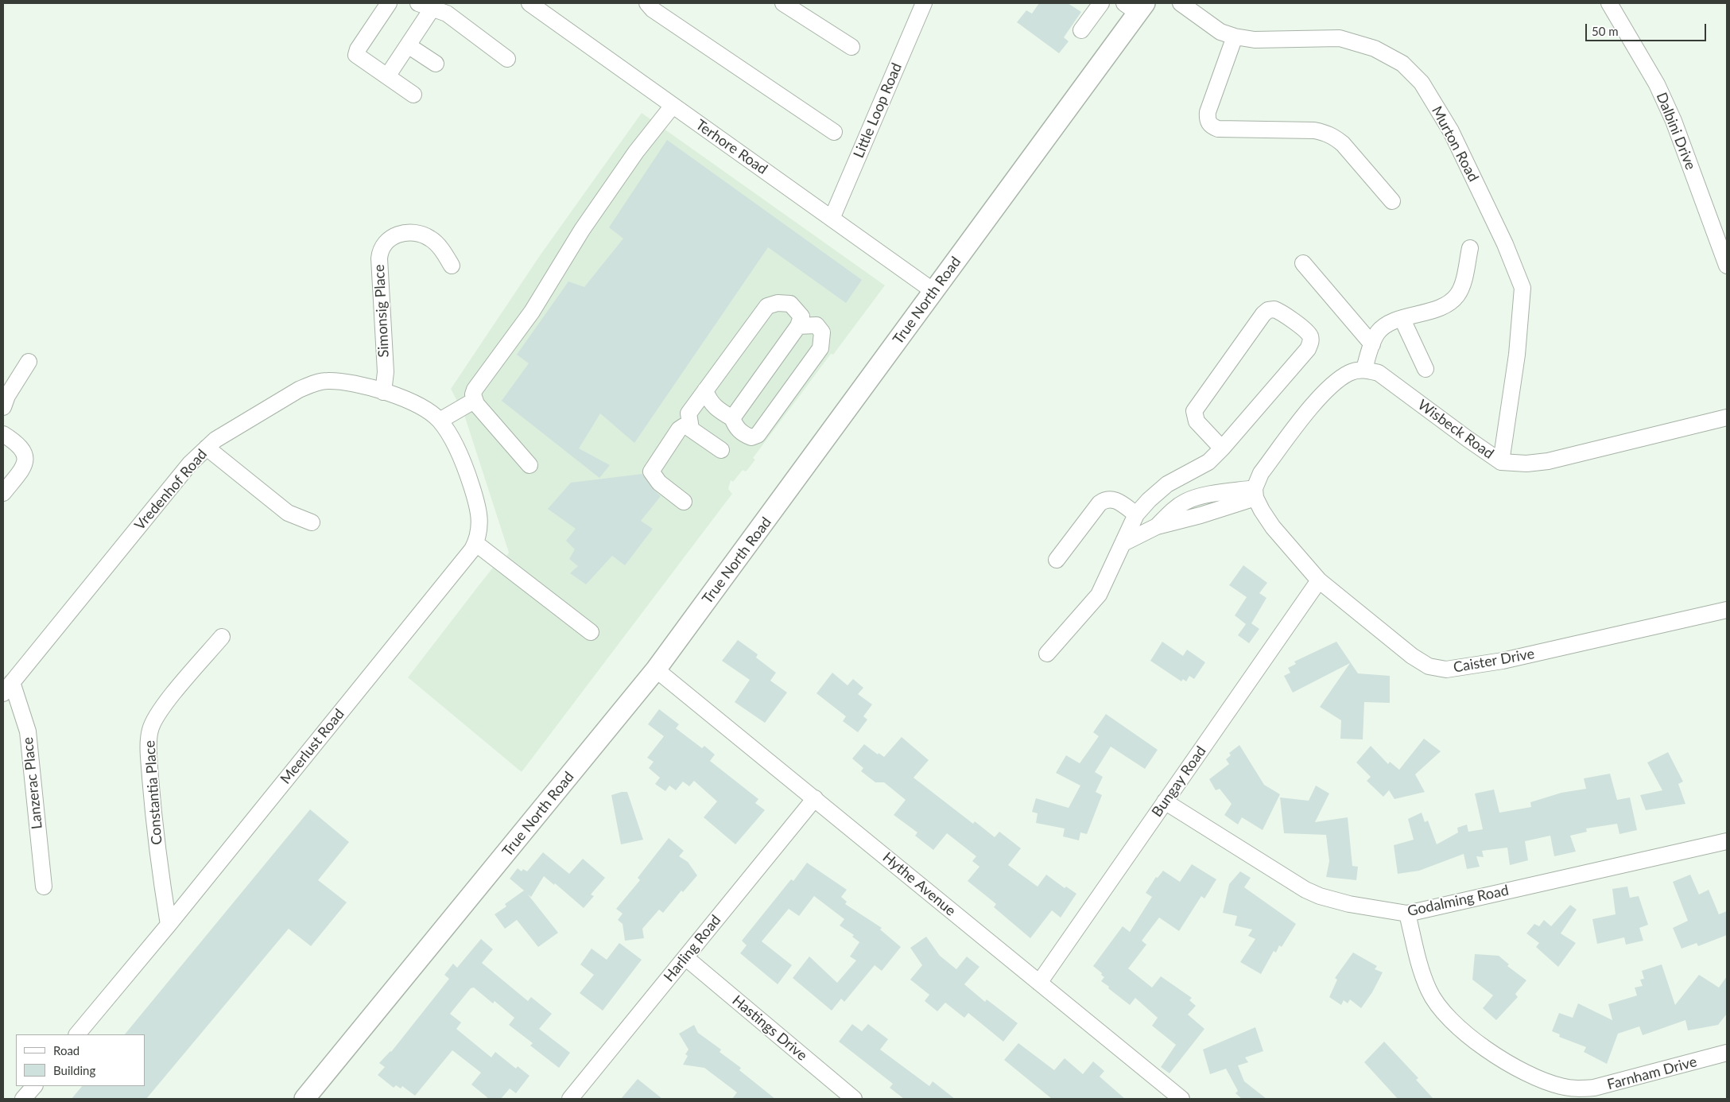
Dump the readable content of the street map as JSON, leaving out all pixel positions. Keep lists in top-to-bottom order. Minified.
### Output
{"streets":{"main road":["True North Road"],"street":["Little Loop Road","Dalbini Drive","Murton Road","Terhore Road","Simonsig Place","Wisbeck Road","Vredenhof Road","Caister Drive","Meerlust Road","Bungay Road","Lanzerac Place","Constantia Place","Hythe Avenue","Godalming Road","Harling Road","Hastings Drive","Farnham Drive"]},"crossings":[["Little Loop Road","Terhore Road"],["Murton Road","Wisbeck Road"],["Terhore Road","True North Road"],["True North Road","Hythe Avenue"],["Simonsig Place","Vredenhof Road"],["Vredenhof Road","Meerlust Road"],["Vredenhof Road","Lanzerac Place"],["Caister Drive","Bungay Road"],["Meerlust Road","Constantia Place"],["Bungay Road","Hythe Avenue"],["Bungay Road","Godalming Road"],["Hythe Avenue","Harling Road"],["Godalming Road","Farnham Drive"],["Harling Road","Hastings Drive"]],"legend":["Road","Building"],"scale_bar":"50 m"}
